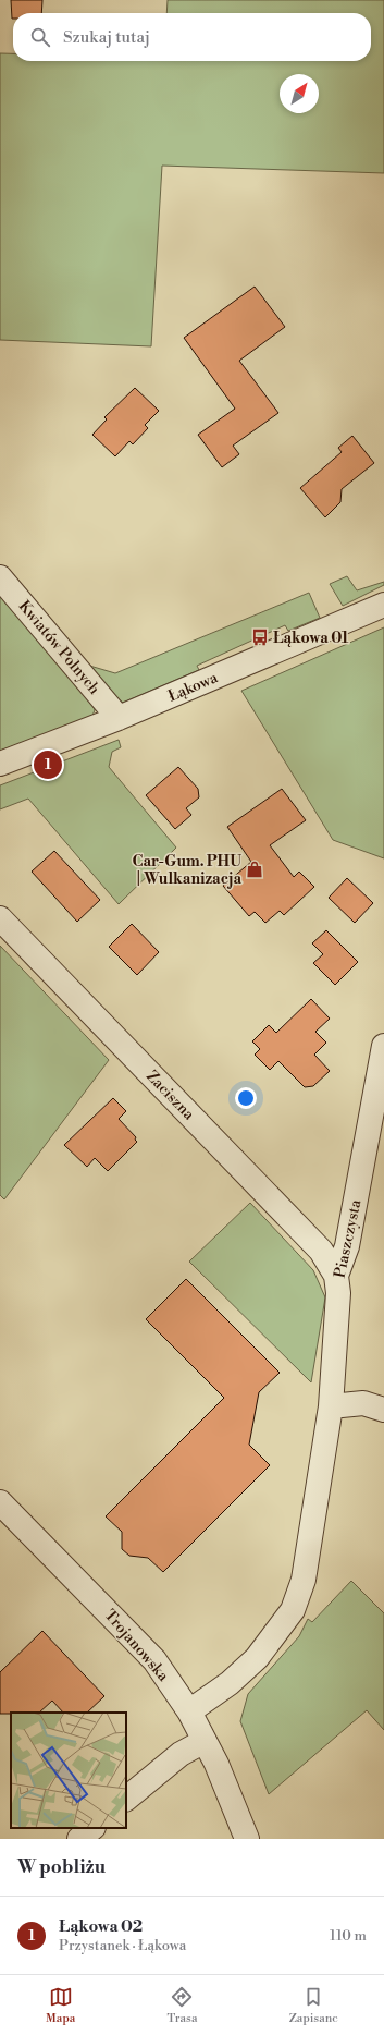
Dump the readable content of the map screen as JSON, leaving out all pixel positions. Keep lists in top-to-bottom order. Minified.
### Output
{"streets":{"street":["Kwiatów Polnych","Łąkowa","Zaciszna","Piaszczysta","Trojanowska"]},"crossings":[["Kwiatów Polnych","Łąkowa"],["Zaciszna","Piaszczysta"],["Piaszczysta","Trojanowska"]],"places":{"bus stop":["Łąkowa 01"],"shop":["Car-Gum. PHU | Wulkanizacja"]},"north":"top right","page":{"search":"Szukaj tutaj","pins":"1","heading":"W pobliżu","list":[{"mark":"1","name":"Łąkowa 02","note":"Przystanek · Łąkowa","value":"110 m"}],"nav":["Mapa","Trasa","Zapisane"]}}
